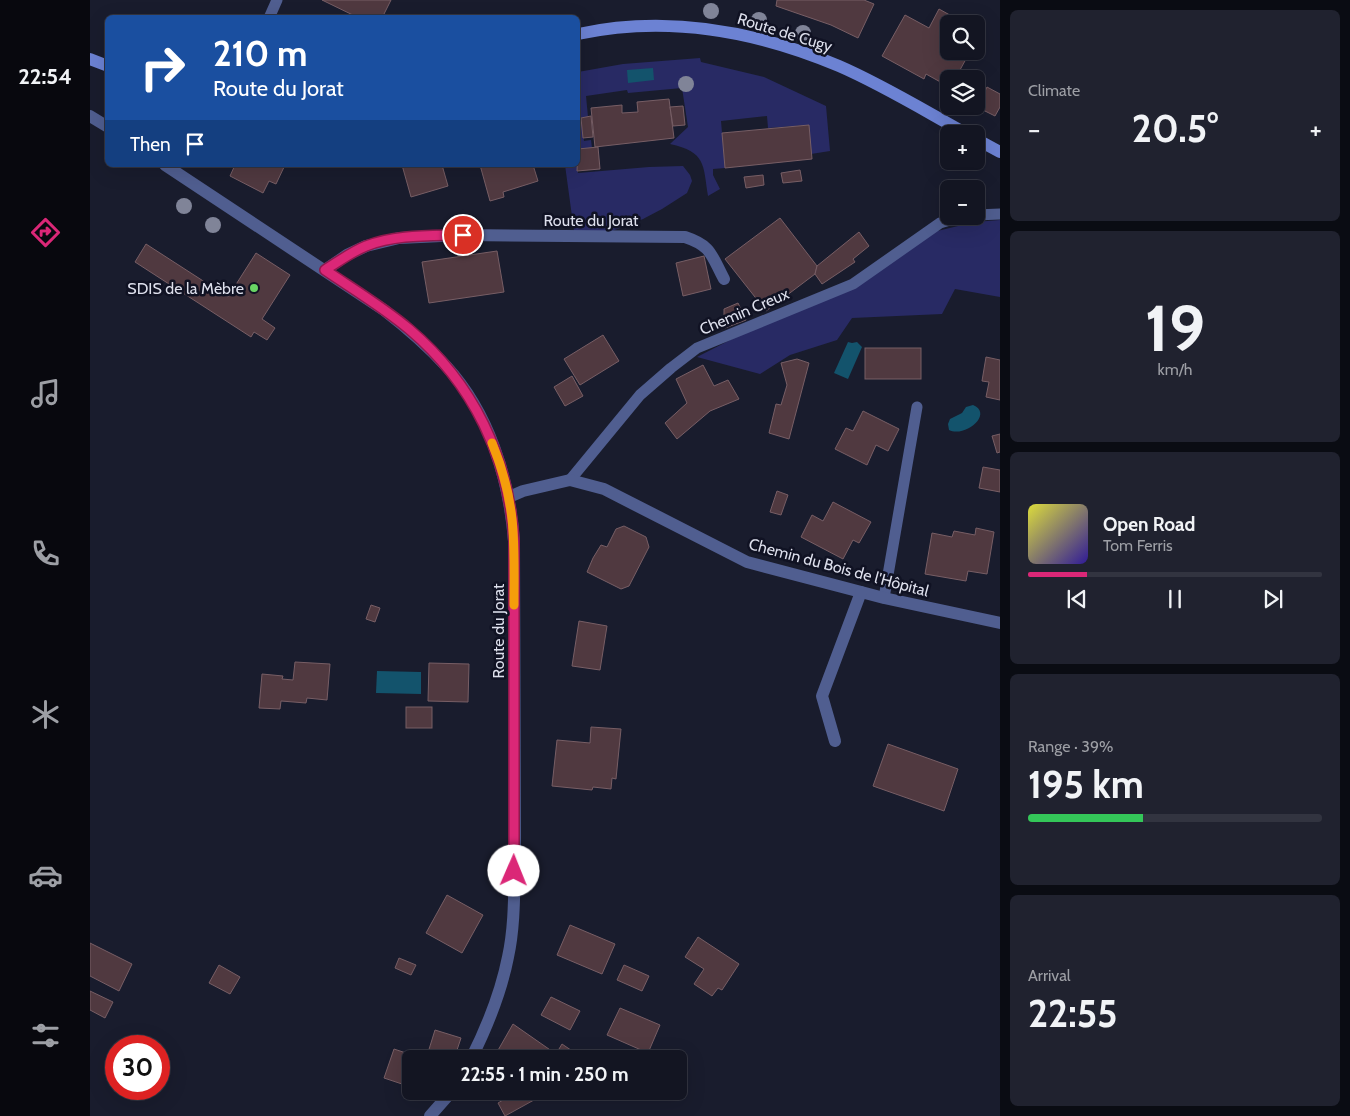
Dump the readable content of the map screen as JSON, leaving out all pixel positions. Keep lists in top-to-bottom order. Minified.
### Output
{"streets":{"main road":["Route de Cugy"],"street":["Route du Jorat","Chemin du Bois de l'Hôpital"],"lane":["Chemin Creux"]},"crossings":[["Route du Jorat","Chemin du Bois de l'Hôpital"],["Chemin Creux","Chemin du Bois de l'Hôpital"]],"places":["SDIS de la Mèbre"],"page":{"tabs":"22:54","tile":["Climate",["19","km/h"],["Range · 39%","195 km"],["Arrival","22:55"]],"map_buttons":["+","−"],"turn":["210 m","Route du Jorat"],"heat":["−","20.5°","+"],"then":"Then","song":["Open Road","Tom Ferris"],"limit":"30","trip":"22:55 · 1 min · 250 m"}}
